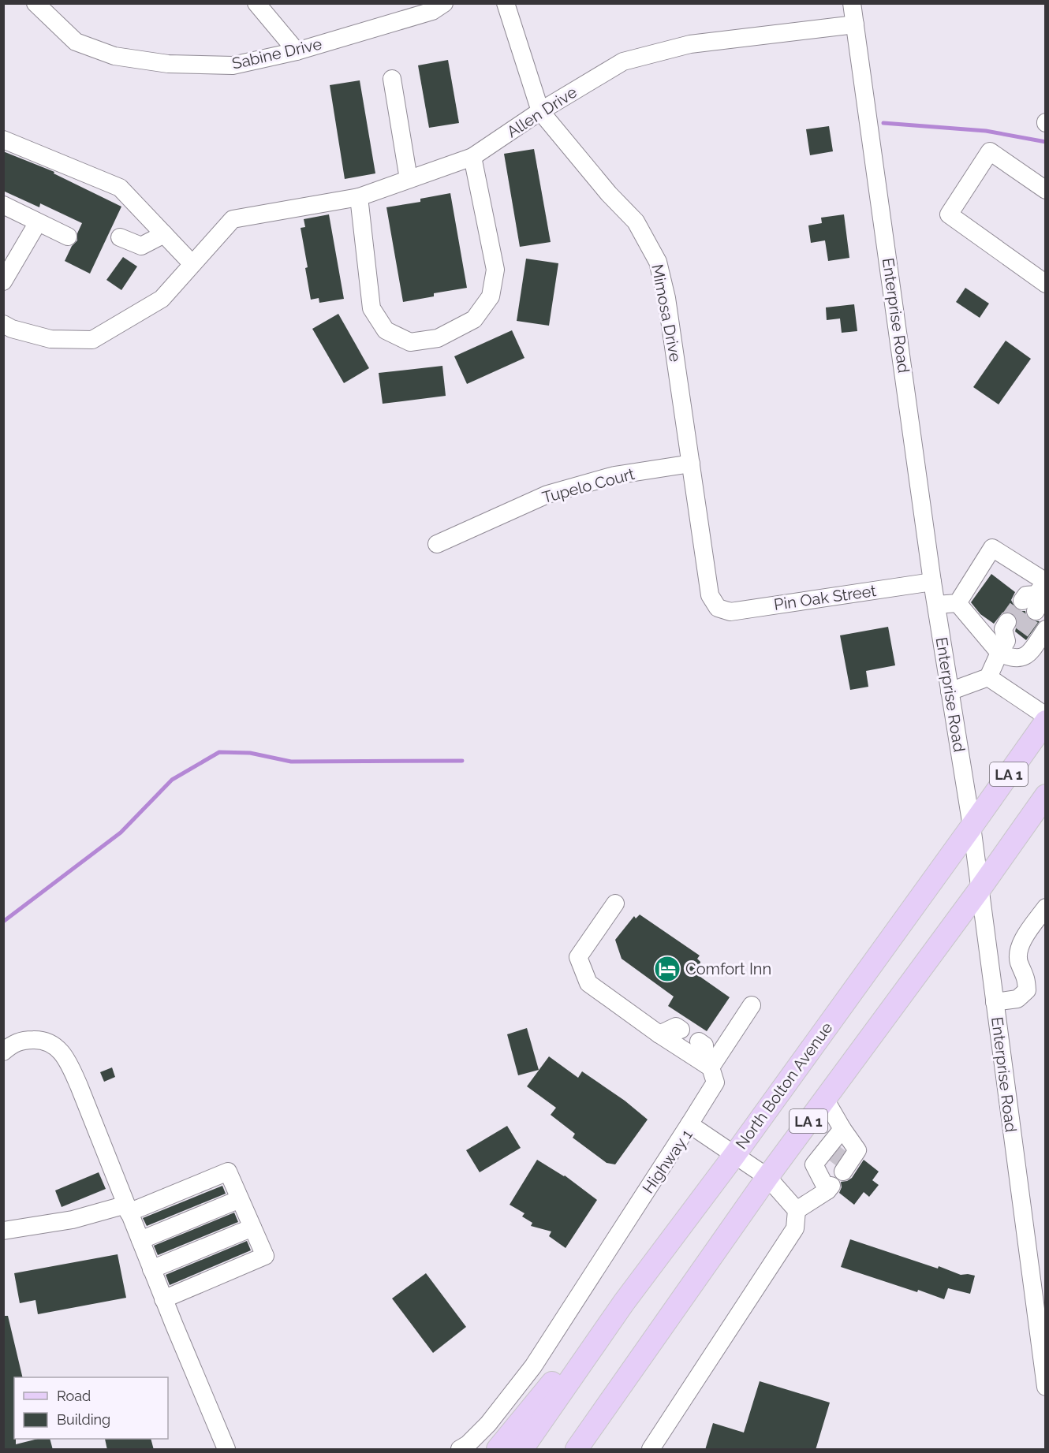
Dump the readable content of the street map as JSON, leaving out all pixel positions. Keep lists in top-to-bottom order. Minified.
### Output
{"streets":{"main road":["LA 1","North Bolton Avenue"],"street":["Sabine Drive","Allen Drive","Mimosa Drive","Enterprise Road","Tupelo Court","Pin Oak Street","Highway 1"]},"crossings":[["Allen Drive","Mimosa Drive"],["Allen Drive","Enterprise Road"],["Mimosa Drive","Tupelo Court"],["Mimosa Drive","Pin Oak Street"],["Enterprise Road","Pin Oak Street"],["Enterprise Road","LA 1"],["Enterprise Road","North Bolton Avenue"],["LA 1","Highway 1"],["North Bolton Avenue","Highway 1"]],"places":{"hotel":["Comfort Inn"]},"legend":["Road","Building"]}
